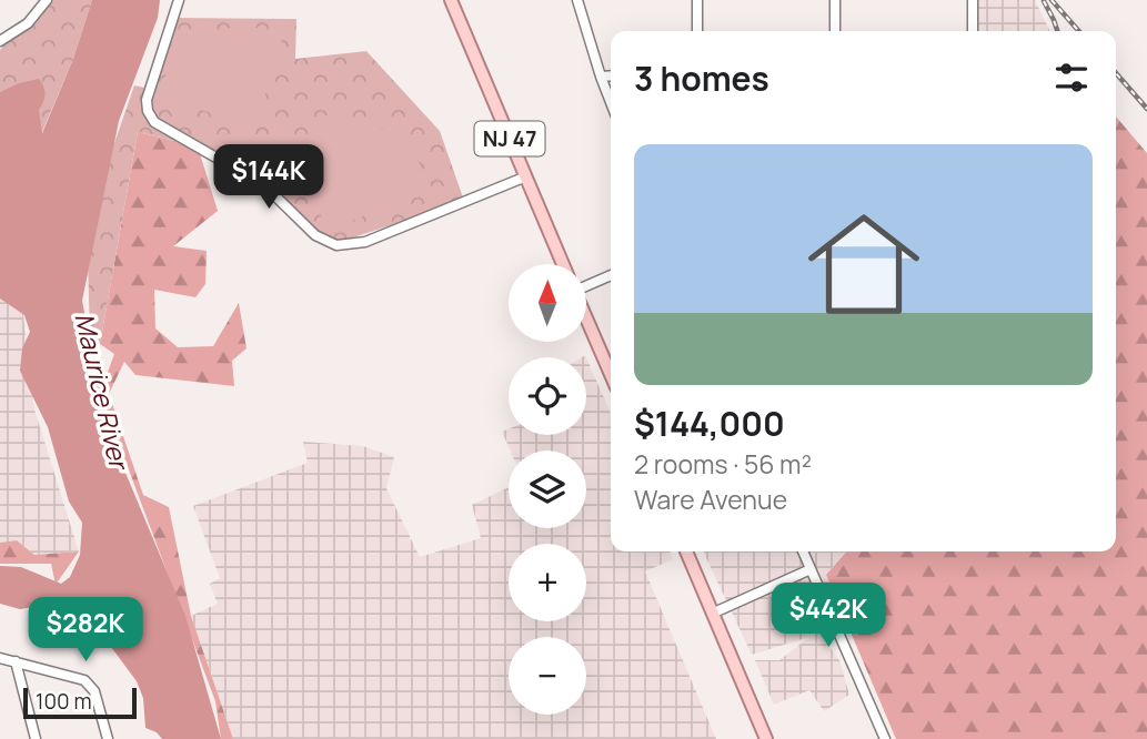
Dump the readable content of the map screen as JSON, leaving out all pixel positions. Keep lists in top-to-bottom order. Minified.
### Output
{"streets":{"main road":["NJ 47"]},"water":["Maurice River"],"scale_bar":"100 m","north":"top","page":{"heading":"3 homes","list":[{"name":"$144,000","note":"2 rooms · 56 m² · Ware Avenue"}],"price":["$144K","$442K","$282K"],"map_buttons":["+","−"],"scale":"100 m"}}
